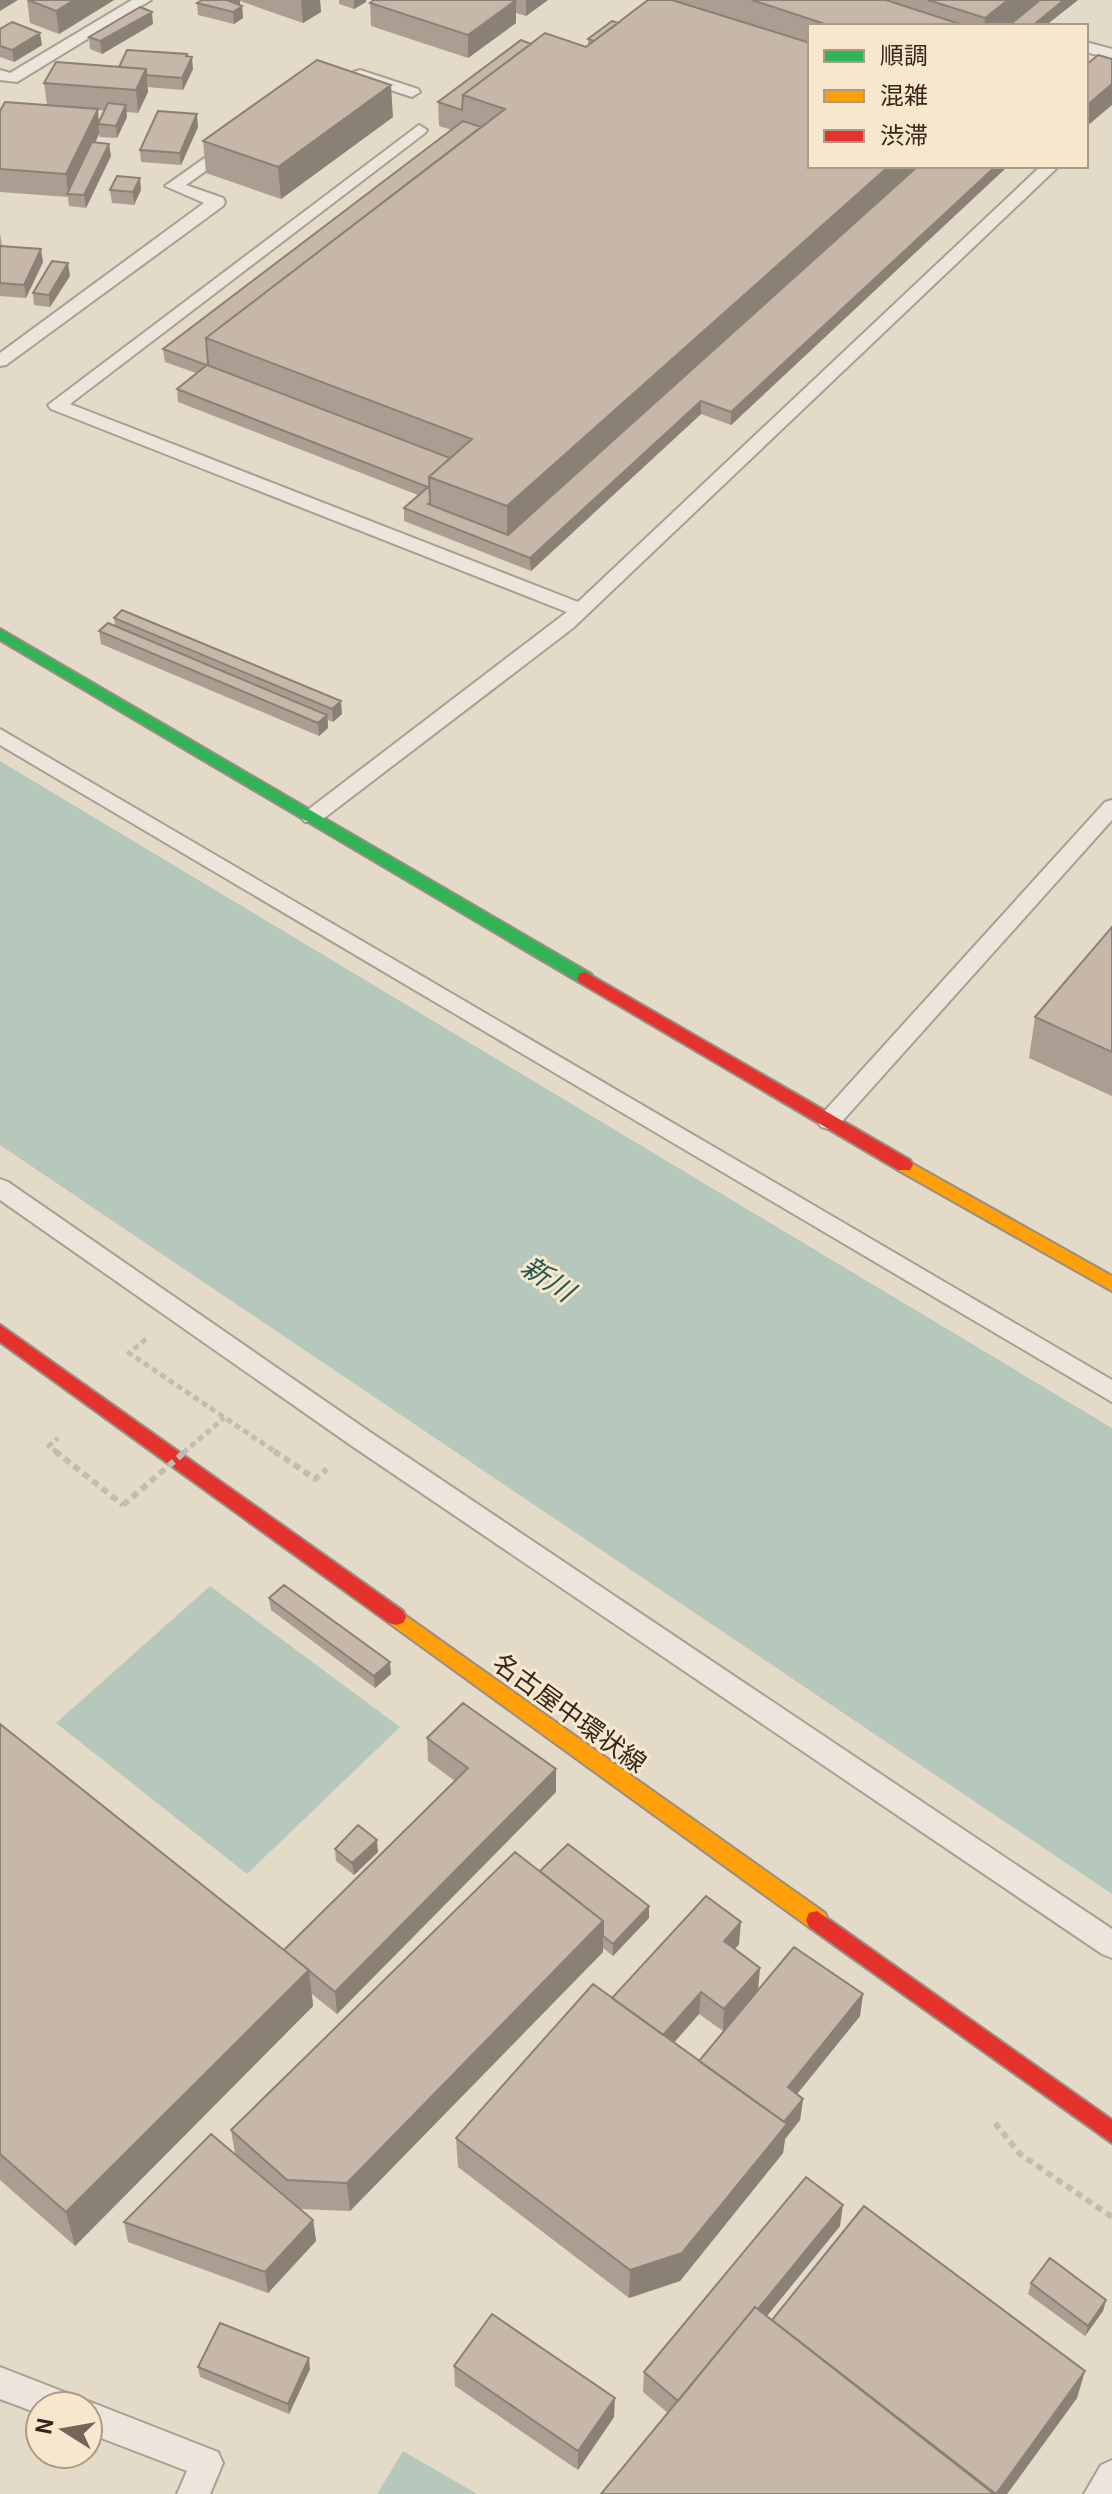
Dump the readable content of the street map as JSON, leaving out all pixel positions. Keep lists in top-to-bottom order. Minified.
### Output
{"streets":{"street":["名古屋中環状線"]},"water":["新川"],"legend":["順調","混雑","渋滞"],"north":"left"}
